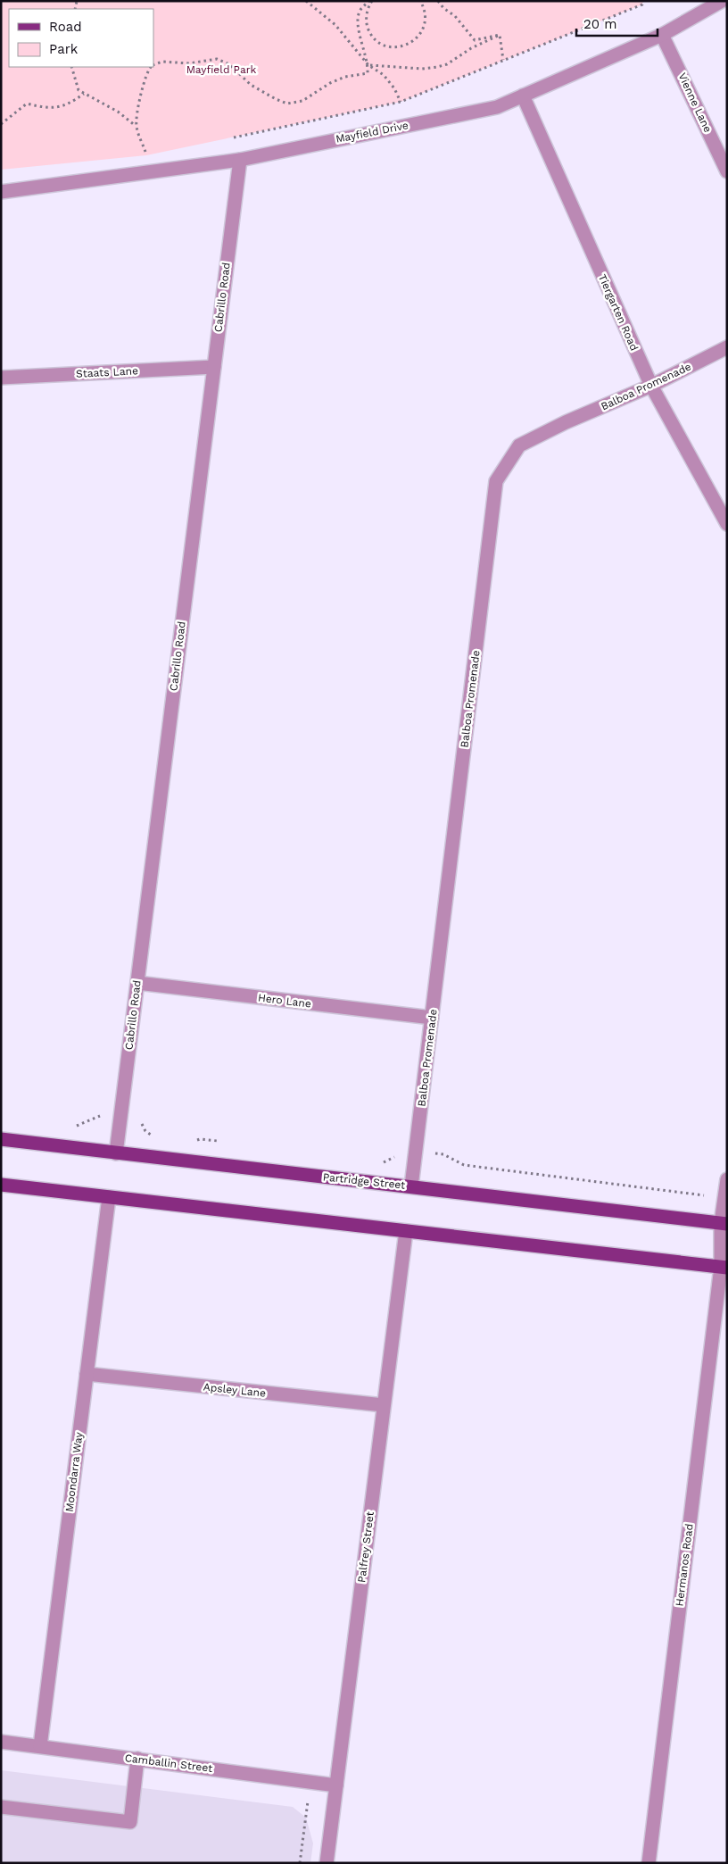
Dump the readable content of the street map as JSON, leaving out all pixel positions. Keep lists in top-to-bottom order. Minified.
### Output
{"streets":{"main road":["Partridge Street"],"street":["Vienne Lane","Mayfield Drive","Cabrillo Road","Tiergarten Road","Staats Lane","Balboa Promenade","Hero Lane","Apsley Lane","Moondarra Way","Palfrey Street","Hermanos Road","Camballin Street"]},"crossings":[["Vienne Lane","Mayfield Drive"],["Mayfield Drive","Cabrillo Road"],["Mayfield Drive","Tiergarten Road"],["Cabrillo Road","Staats Lane"],["Cabrillo Road","Hero Lane"],["Cabrillo Road","Partridge Street"],["Tiergarten Road","Balboa Promenade"],["Balboa Promenade","Hero Lane"],["Balboa Promenade","Partridge Street"],["Apsley Lane","Moondarra Way"],["Apsley Lane","Palfrey Street"],["Moondarra Way","Camballin Street"],["Palfrey Street","Camballin Street"]],"parks":["Mayfield Park"],"legend":["Road","Park"],"scale_bar":"20 m"}
